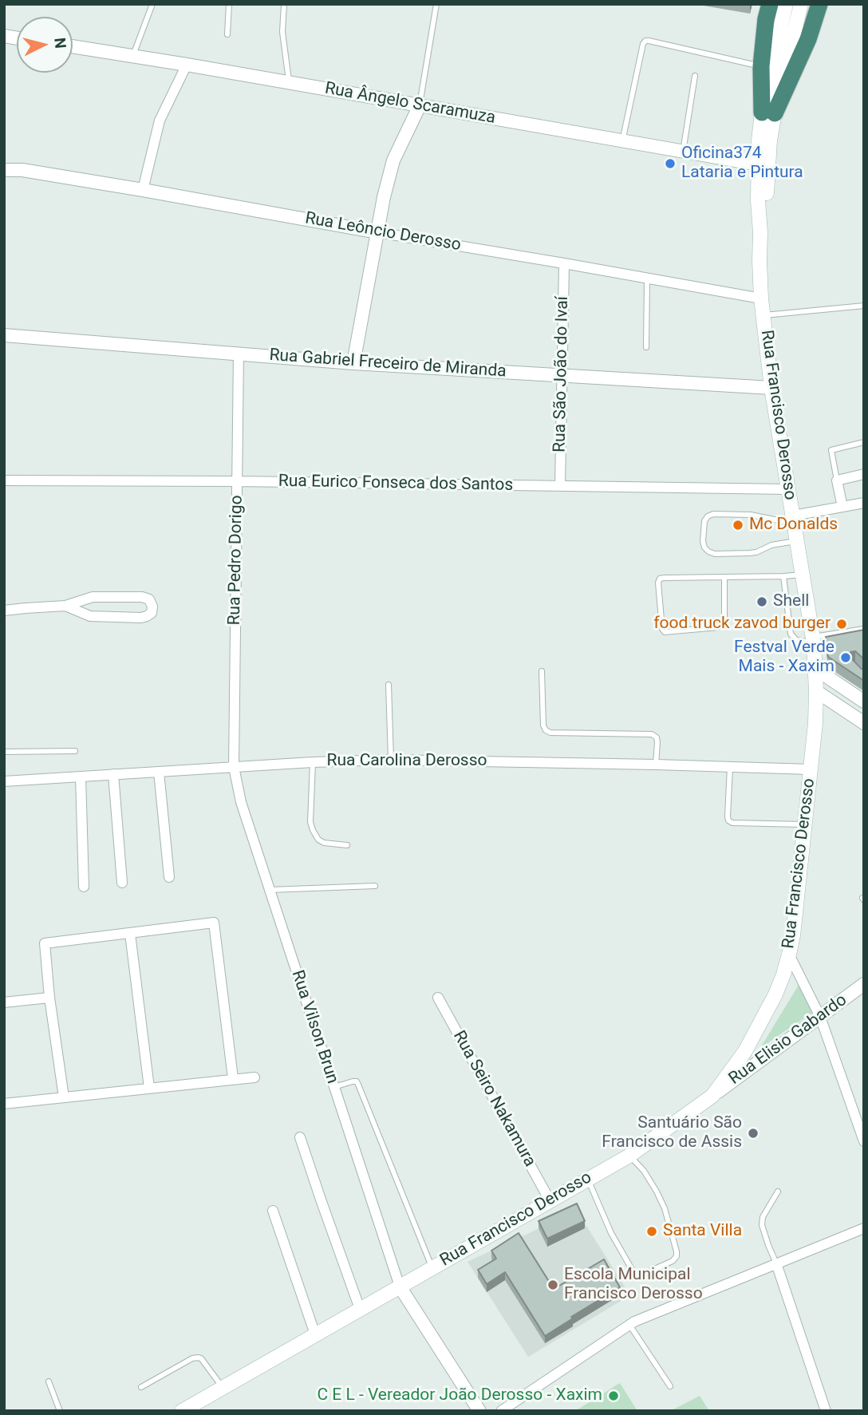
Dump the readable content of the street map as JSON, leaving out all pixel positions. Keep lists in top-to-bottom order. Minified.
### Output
{"streets":{"main road":["Rua Francisco Derosso"],"street":["Rua Ângelo Scaramuza","Rua Leôncio Derosso","Rua Gabriel Freceiro de Miranda","Rua São João do Ivaí","Rua Eurico Fonseca dos Santos","Rua Pedro Dorigo","Rua Carolina Derosso","Rua Vilson Brun","Rua Elisio Gabardo","Rua Seiro Nakamura"]},"crossings":[["Rua Ângelo Scaramuza","Rua Francisco Derosso"],["Rua Leôncio Derosso","Rua São João do Ivaí"],["Rua Leôncio Derosso","Rua Francisco Derosso"],["Rua Gabriel Freceiro de Miranda","Rua São João do Ivaí"],["Rua Gabriel Freceiro de Miranda","Rua Francisco Derosso"],["Rua Gabriel Freceiro de Miranda","Rua Pedro Dorigo"],["Rua São João do Ivaí","Rua Eurico Fonseca dos Santos"],["Rua Francisco Derosso","Rua Eurico Fonseca dos Santos"],["Rua Francisco Derosso","Rua Carolina Derosso"],["Rua Francisco Derosso","Rua Vilson Brun"],["Rua Francisco Derosso","Rua Elisio Gabardo"],["Rua Francisco Derosso","Rua Seiro Nakamura"],["Rua Eurico Fonseca dos Santos","Rua Pedro Dorigo"],["Rua Pedro Dorigo","Rua Carolina Derosso"],["Rua Pedro Dorigo","Rua Vilson Brun"],["Rua Carolina Derosso","Rua Vilson Brun"]],"places":["Oficina374 Lataria e Pintura","Mc Donalds","Shell","food truck zavod burger","Festval Verde Mais - Xaxim","Santuário São Francisco de Assis","Santa Villa","Escola Municipal Francisco Derosso","C E L - Vereador João Derosso - Xaxim"],"north":"right"}
